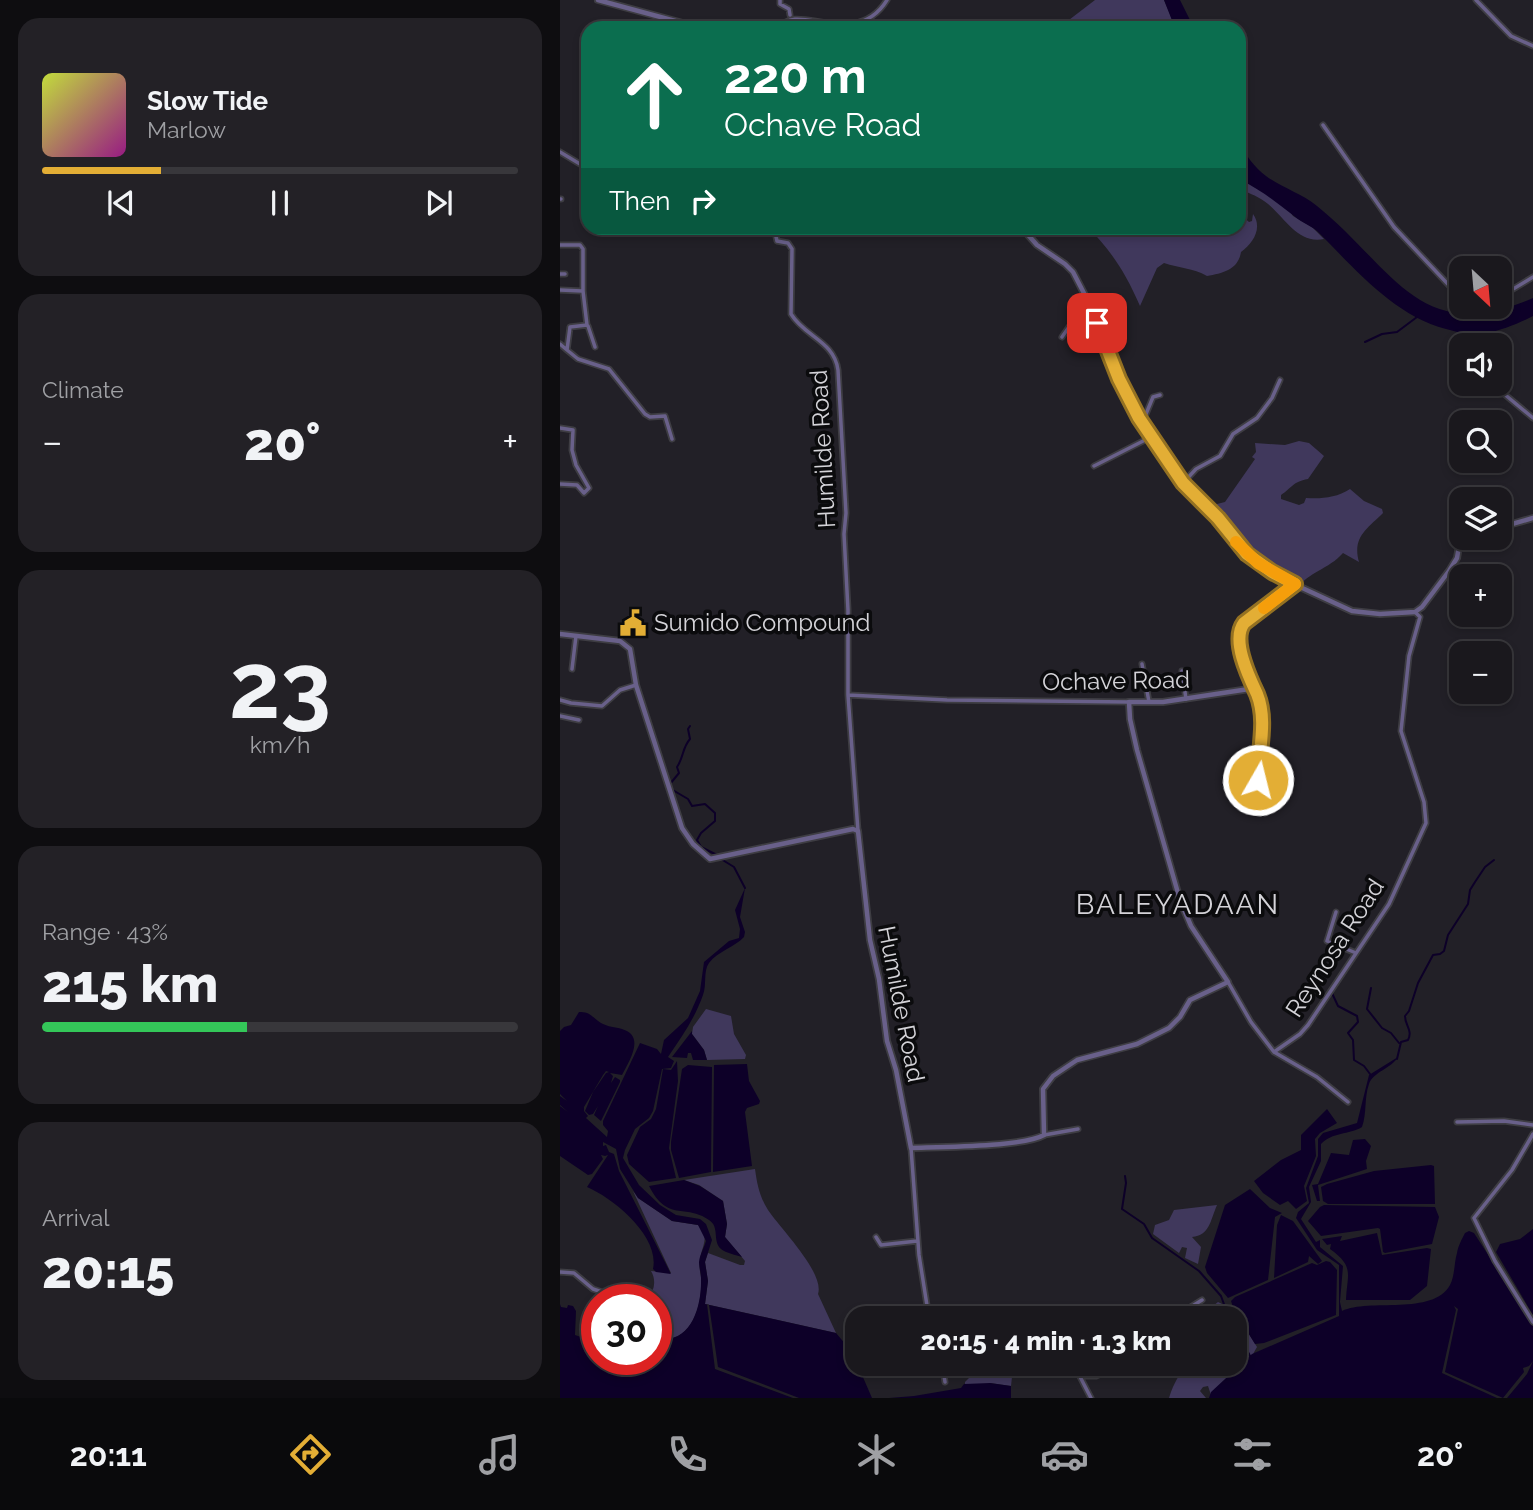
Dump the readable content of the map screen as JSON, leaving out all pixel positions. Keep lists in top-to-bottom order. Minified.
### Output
{"streets":{"street":["Humilde Road","Ochave Road","Reynosa Road"]},"crossings":[["Humilde Road","Ochave Road"]],"districts":["BALEYADAAN"],"places":{"public building":["Sumido Compound"]},"north":"bottom right","page":{"turn":["220 m","Ochave Road"],"song":["Slow Tide","Marlow"],"then":"Then","map_buttons":["+","−"],"tile":["Climate",["23","km/h"],["Range · 43%","215 km"],["Arrival","20:15"]],"heat":["−","20°","+"],"limit":"30","trip":"20:15 · 4 min · 1.3 km","tabs":["20:11","20°"]}}
